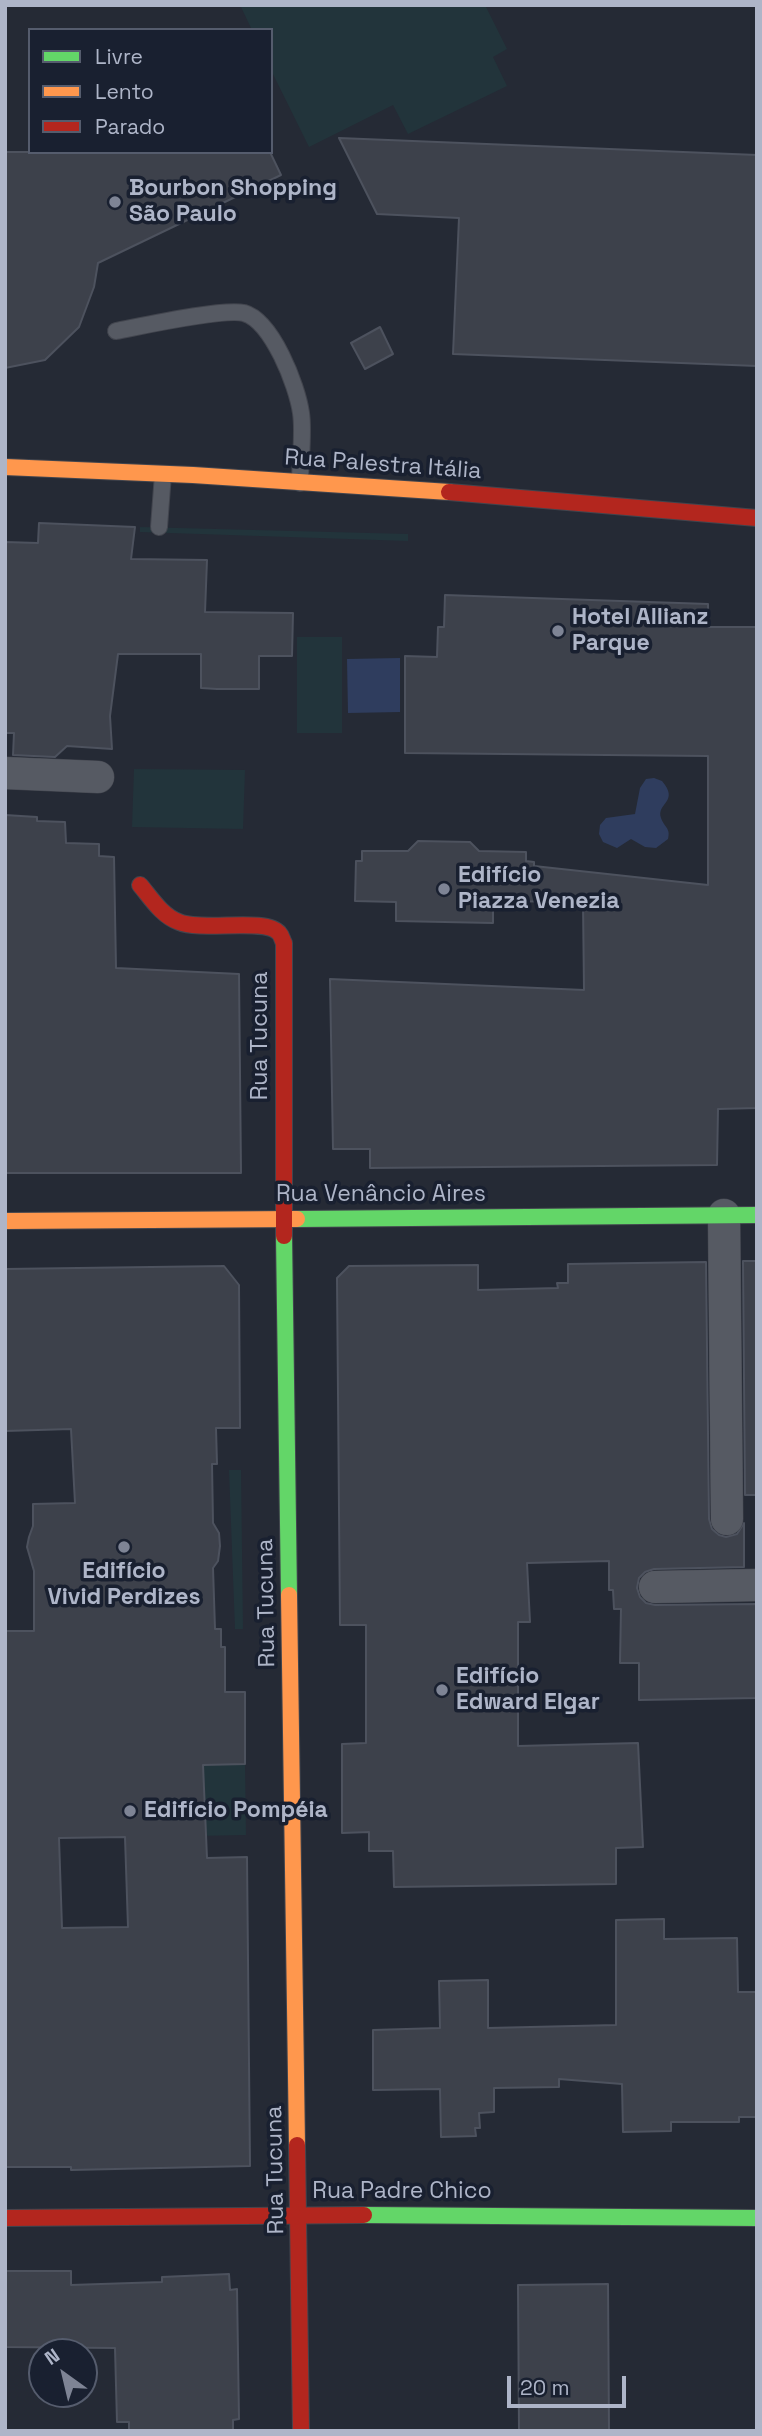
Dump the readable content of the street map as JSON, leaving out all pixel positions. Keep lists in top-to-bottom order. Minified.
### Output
{"streets":{"street":["Rua Palestra Itália","Rua Tucuna","Rua Venâncio Aires","Rua Padre Chico"]},"crossings":[["Rua Tucuna","Rua Venâncio Aires"],["Rua Tucuna","Rua Padre Chico"]],"places":["Bourbon Shopping São Paulo","Hotel Allianz Parque","Edifício Piazza Venezia","Edifício Vivid Perdizes","Edifício Edward Elgar","Edifício Pompéia"],"legend":["Livre","Lento","Parado"],"scale_bar":"20 m","north":"top left"}
